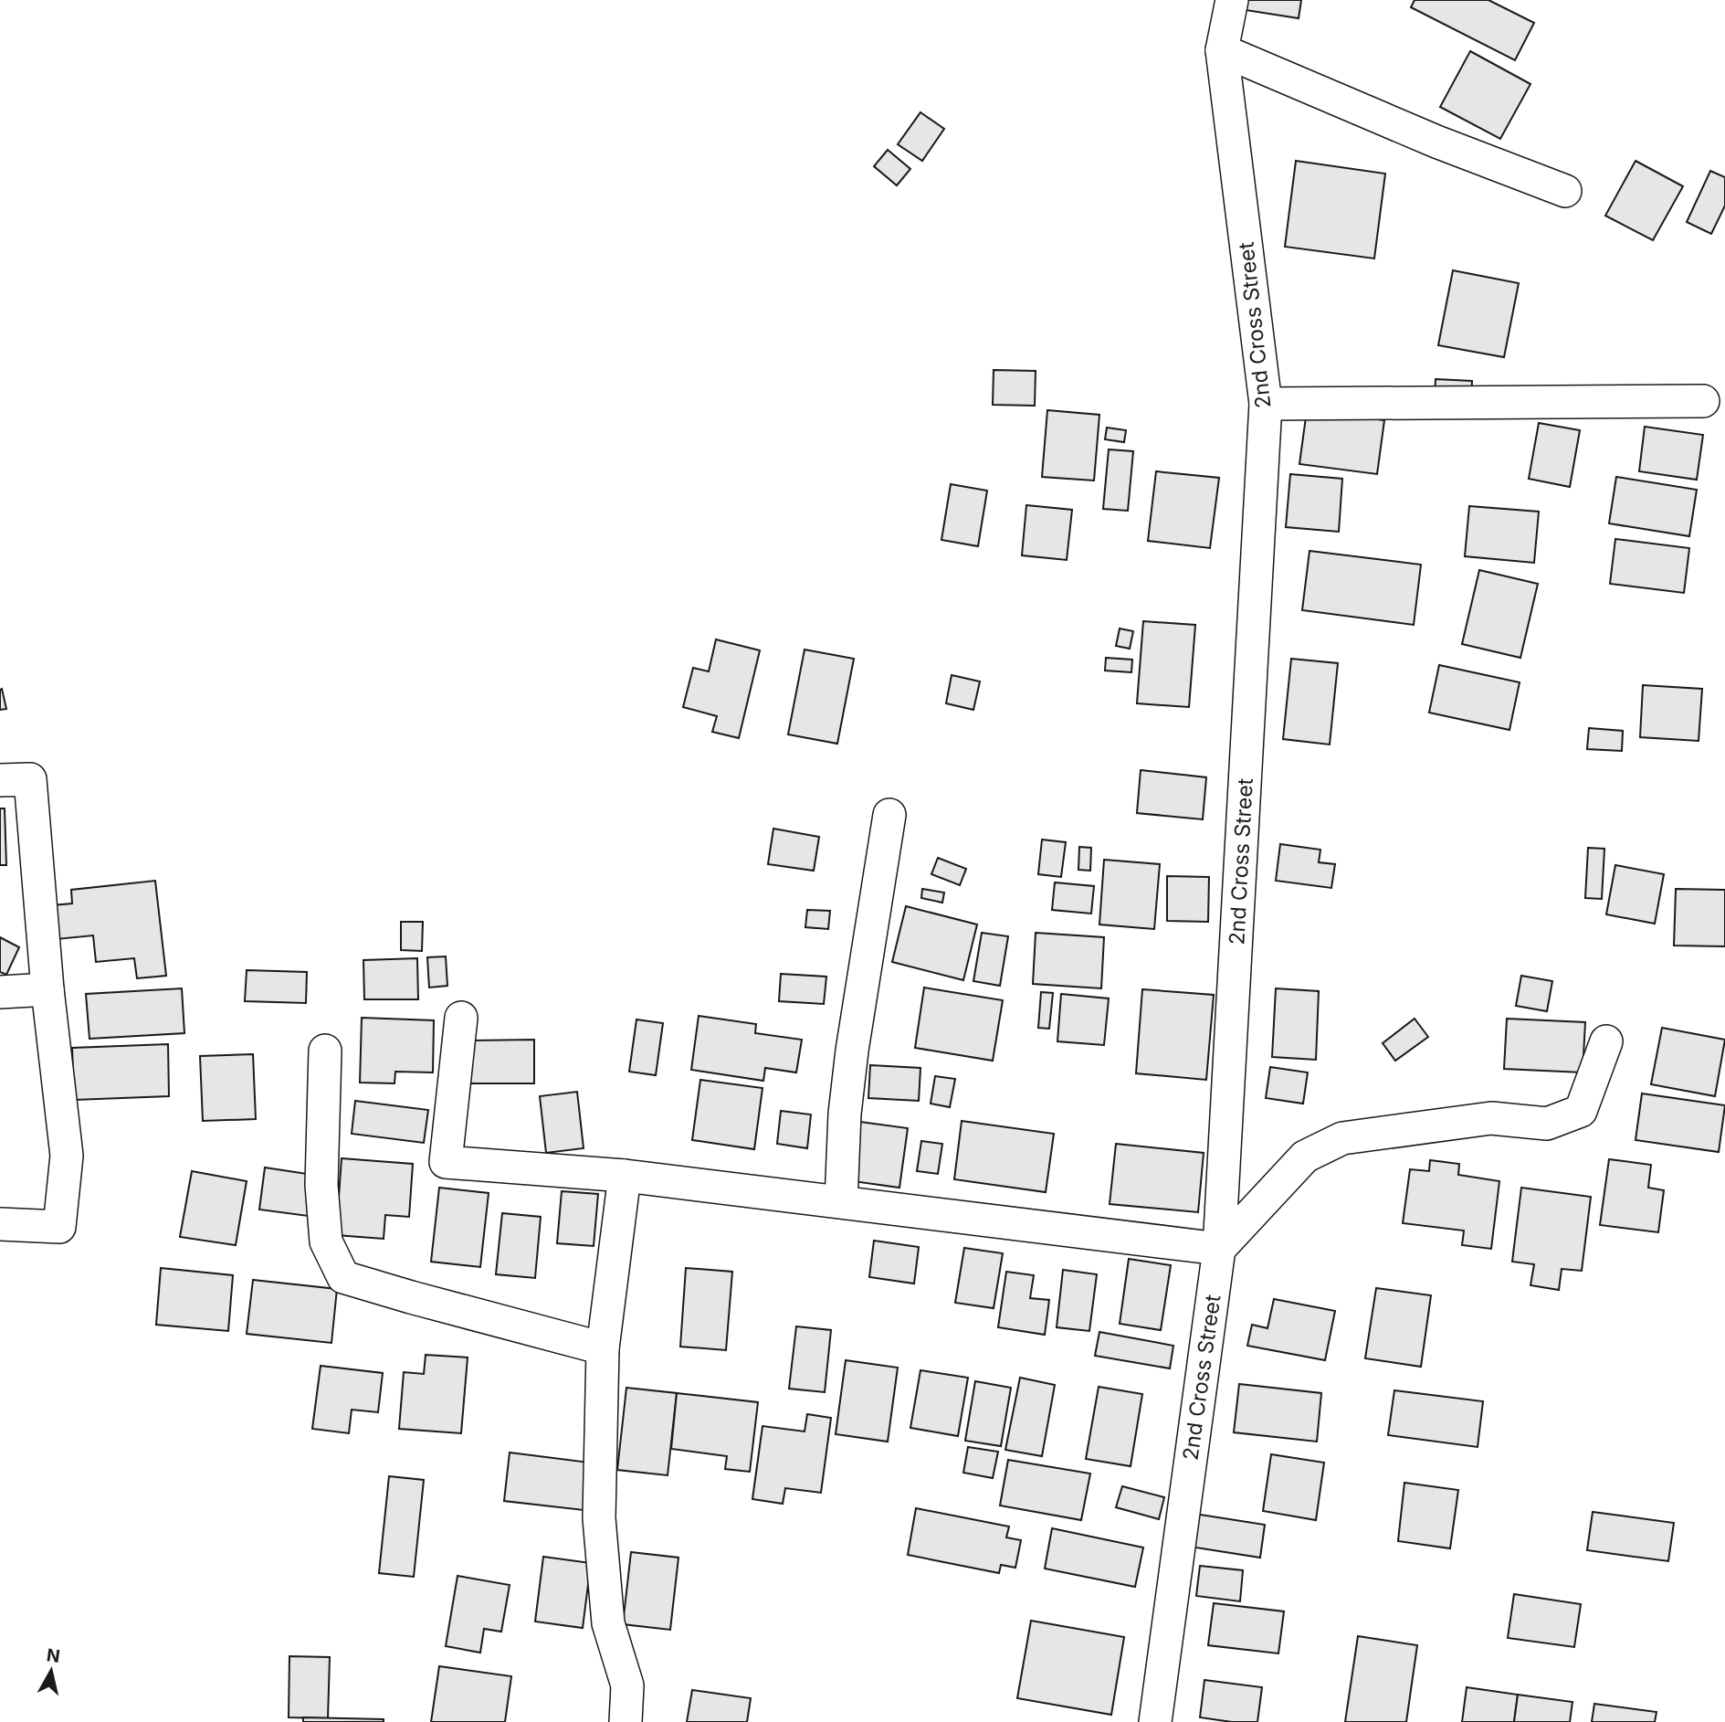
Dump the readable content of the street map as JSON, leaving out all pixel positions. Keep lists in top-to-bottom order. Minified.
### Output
{"streets":{"street":["2nd Cross Street"]},"north":"top"}
